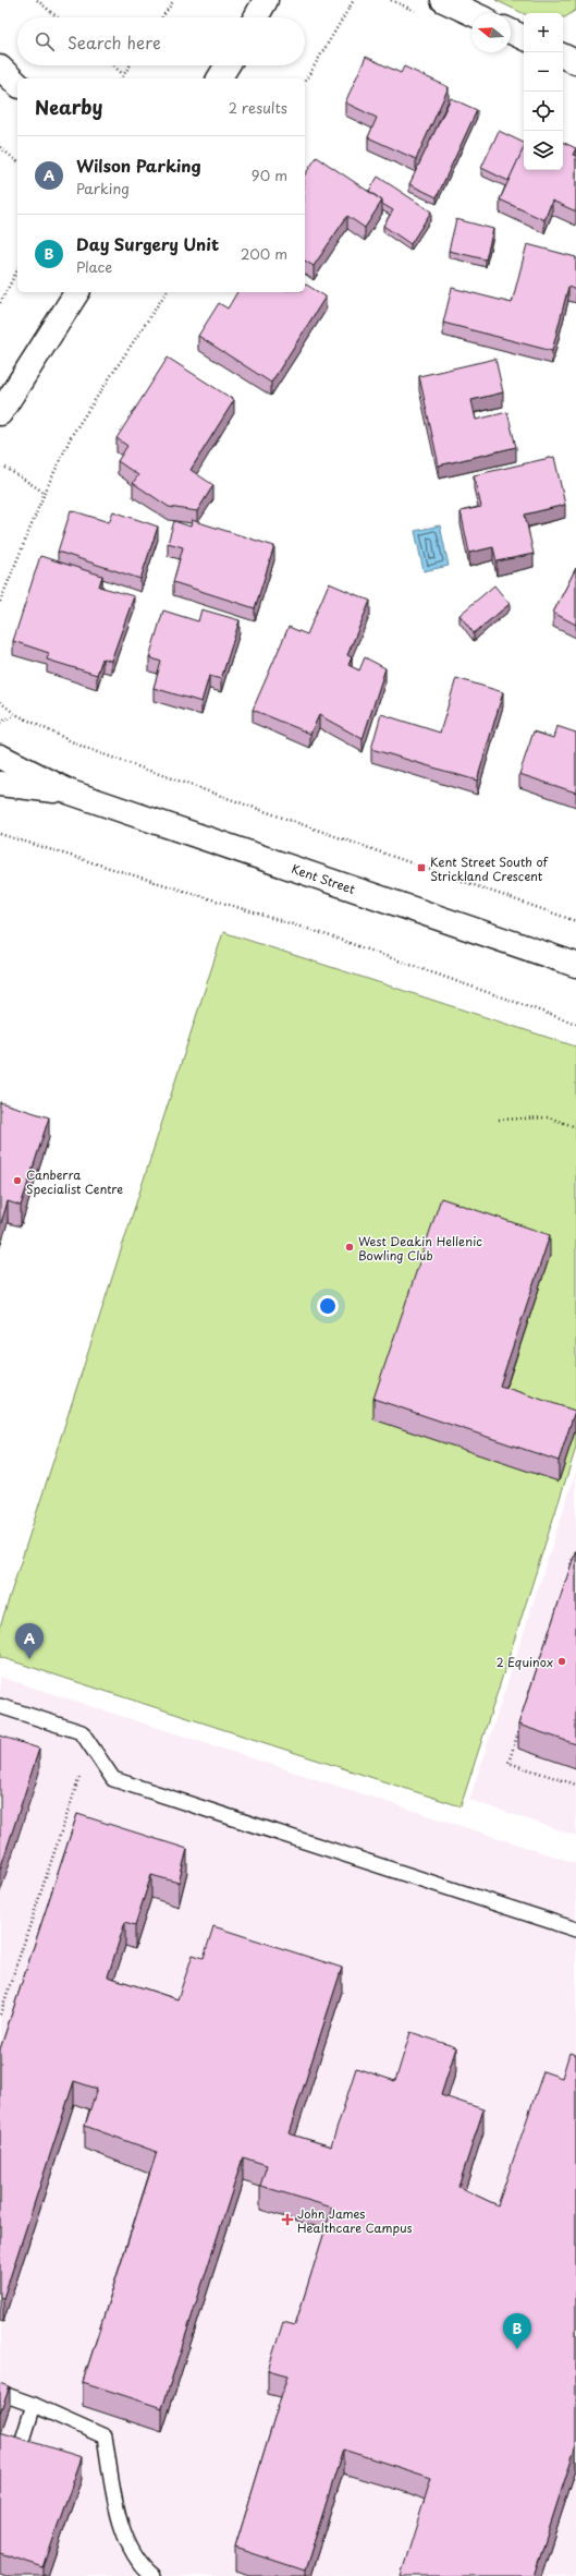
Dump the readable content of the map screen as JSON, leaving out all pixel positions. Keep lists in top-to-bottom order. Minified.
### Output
{"streets":{"main road":["Kent Street"]},"places":{"transit":["Kent Street South of Strickland Crescent"],"other":["Canberra Specialist Centre","West Deakin Hellenic Bowling Club","2 Equinox"],"health":["John James Healthcare Campus"]},"north":"left","page":{"map_buttons":["+","−"],"search":"Search here","heading":["Nearby","2 results"],"list":[{"mark":"A","name":"Wilson Parking","note":"Parking","value":"90 m"},{"mark":"B","name":"Day Surgery Unit","note":"Place","value":"200 m"}],"pins":["A","B"]}}
